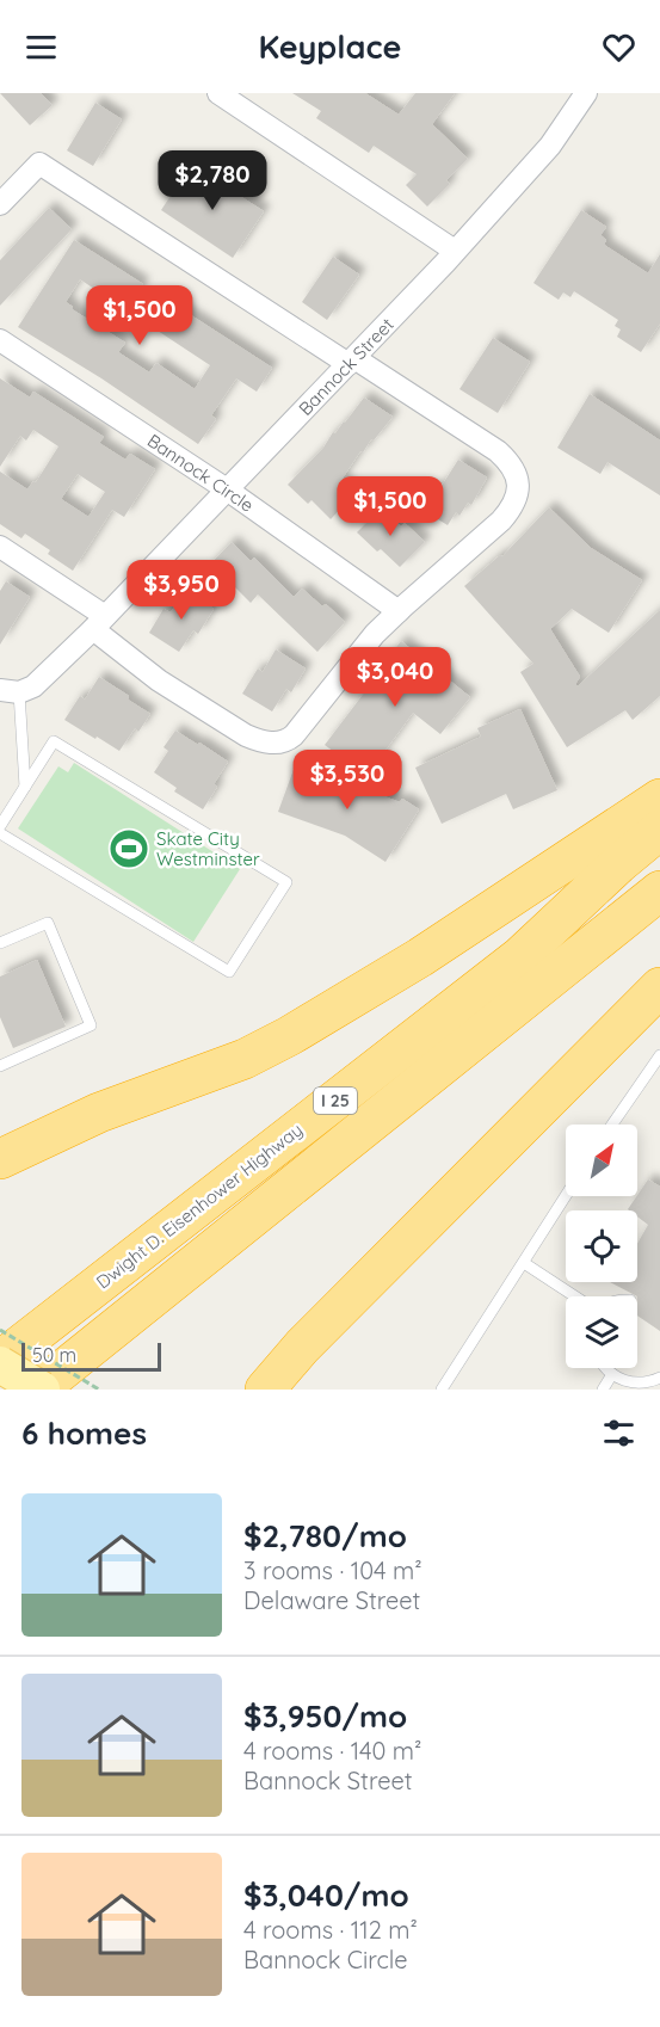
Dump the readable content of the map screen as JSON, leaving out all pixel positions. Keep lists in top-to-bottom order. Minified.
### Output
{"streets":{"highway":["I 25","Dwight D. Eisenhower Highway"],"street":["Bannock Street","Bannock Circle"]},"crossings":[["Bannock Street","Bannock Circle"]],"places":{"sports":["Skate City Westminster"]},"scale_bar":"50 m","north":"top right","page":{"header":"Keyplace","price":["$2,780","$1,500","$1,500","$3,950","$3,040","$3,530"],"scale":"50 m","heading":"6 homes","list":[{"name":"$2,780/mo","note":"3 rooms · 104 m² · Delaware Street"},{"name":"$3,950/mo","note":"4 rooms · 140 m² · Bannock Street"},{"name":"$3,040/mo","note":"4 rooms · 112 m² · Bannock Circle"}]}}
